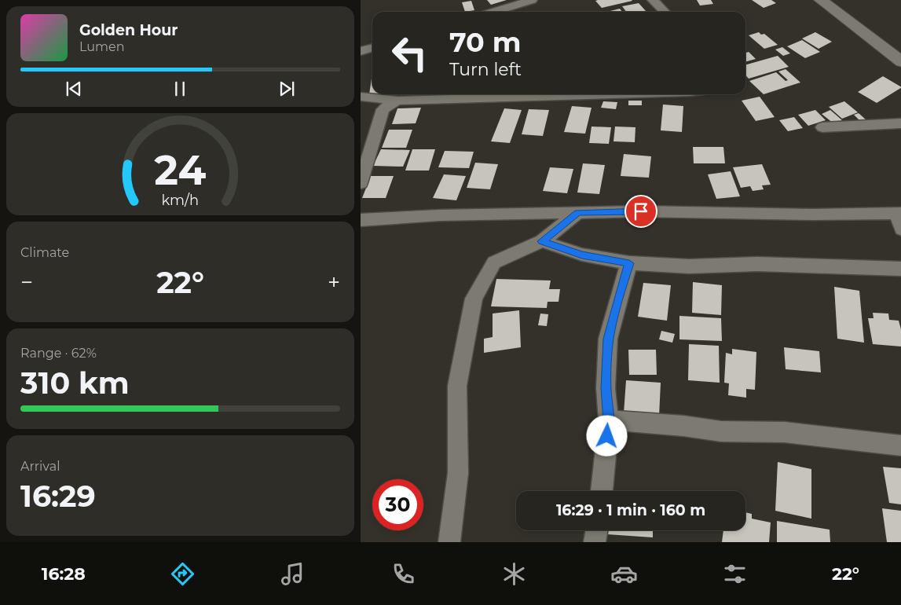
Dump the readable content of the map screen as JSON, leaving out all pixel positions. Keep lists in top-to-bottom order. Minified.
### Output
{"page":{"turn":["70 m","Turn left"],"song":["Golden Hour","Lumen"],"tile":["Climate",["Range · 62%","310 km"],["Arrival","16:29"]],"heat":["−","22°","+"],"limit":"30","trip":"16:29 · 1 min · 160 m","tabs":["16:28","22°"],"gauge":["24","km/h"]}}
